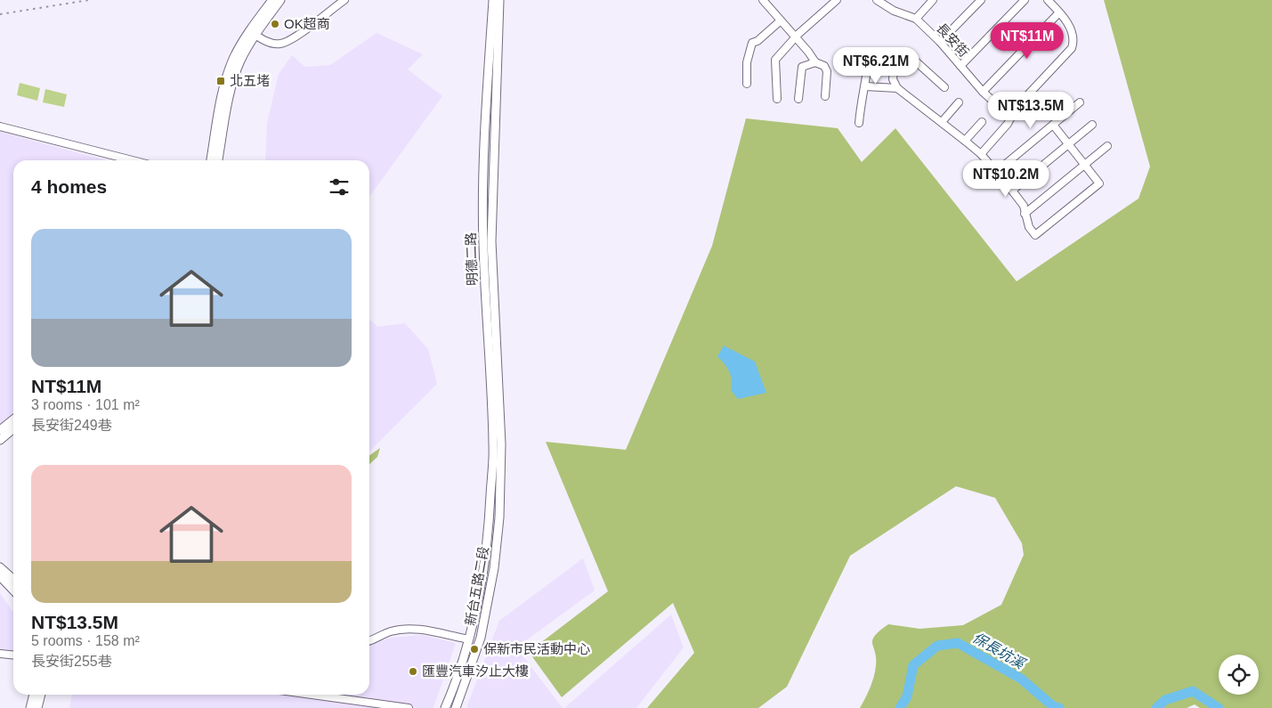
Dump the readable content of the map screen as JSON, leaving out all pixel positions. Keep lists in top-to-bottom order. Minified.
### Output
{"streets":{"main road":["明德二路","新台五路二段"],"street":["長安街"]},"crossings":[["明德二路","新台五路二段"]],"water":["保長坑溪"],"places":{"other":["OK超商","保新市民活動中心","匯豐汽車汐止大樓"],"transit":["北五堵"]},"page":{"price":["NT$11M","NT$6.21M","NT$13.5M","NT$10.2M"],"heading":"4 homes","list":[{"name":"NT$11M","note":"3 rooms · 101 m² · 長安街249巷"},{"name":"NT$13.5M","note":"5 rooms · 158 m² · 長安街255巷"}]}}
